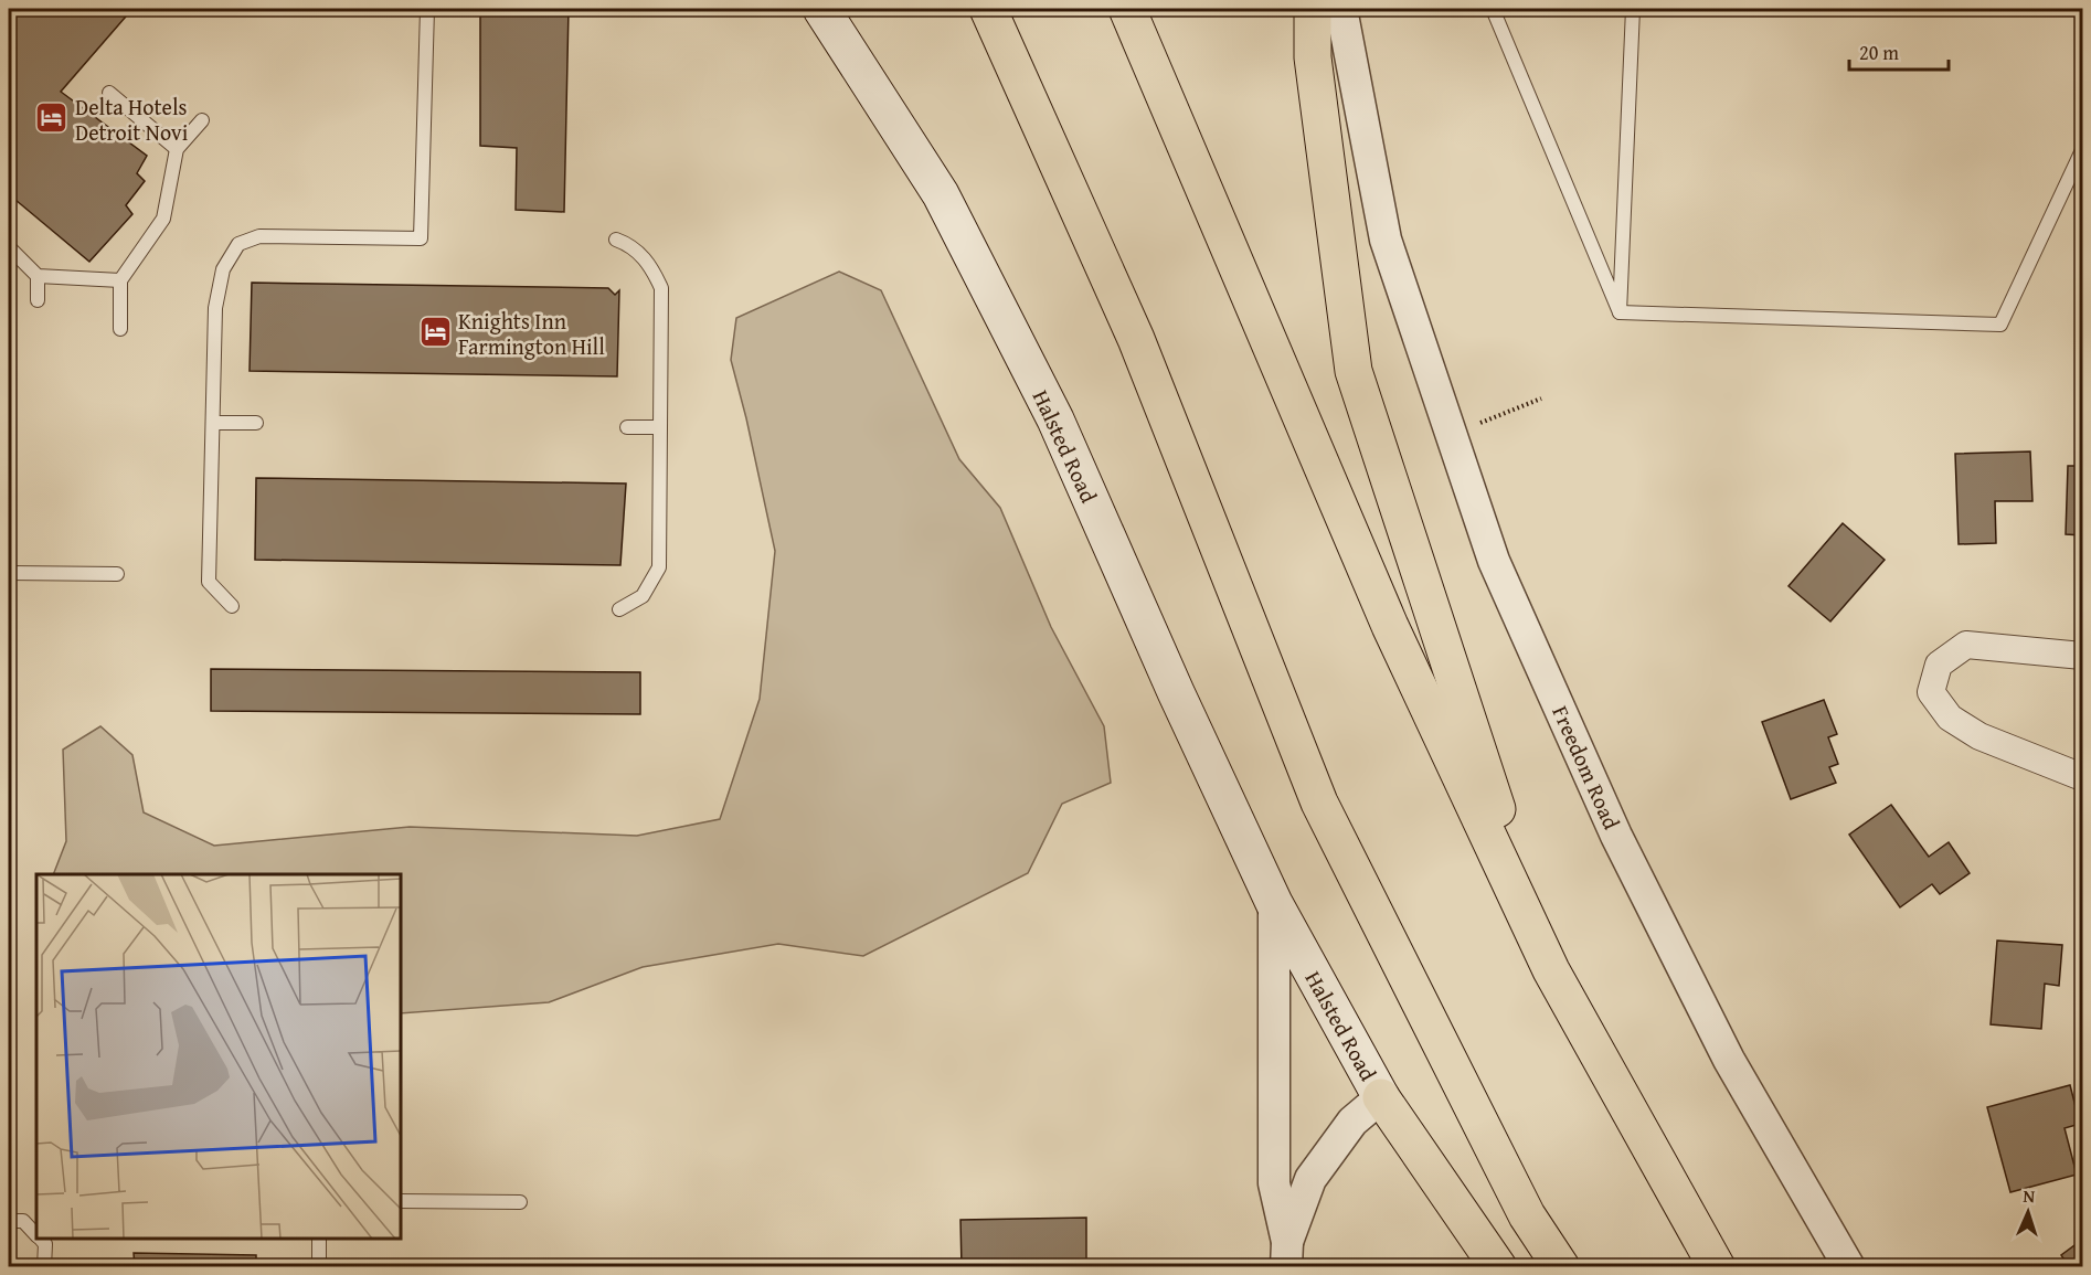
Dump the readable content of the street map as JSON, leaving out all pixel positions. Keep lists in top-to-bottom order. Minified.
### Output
{"streets":{"main road":["Halsted Road"],"street":["Freedom Road"]},"places":{"hotel":["Delta Hotels Detroit Novi","Knights Inn Farmington Hill"]},"scale_bar":"20 m","north":"top"}
